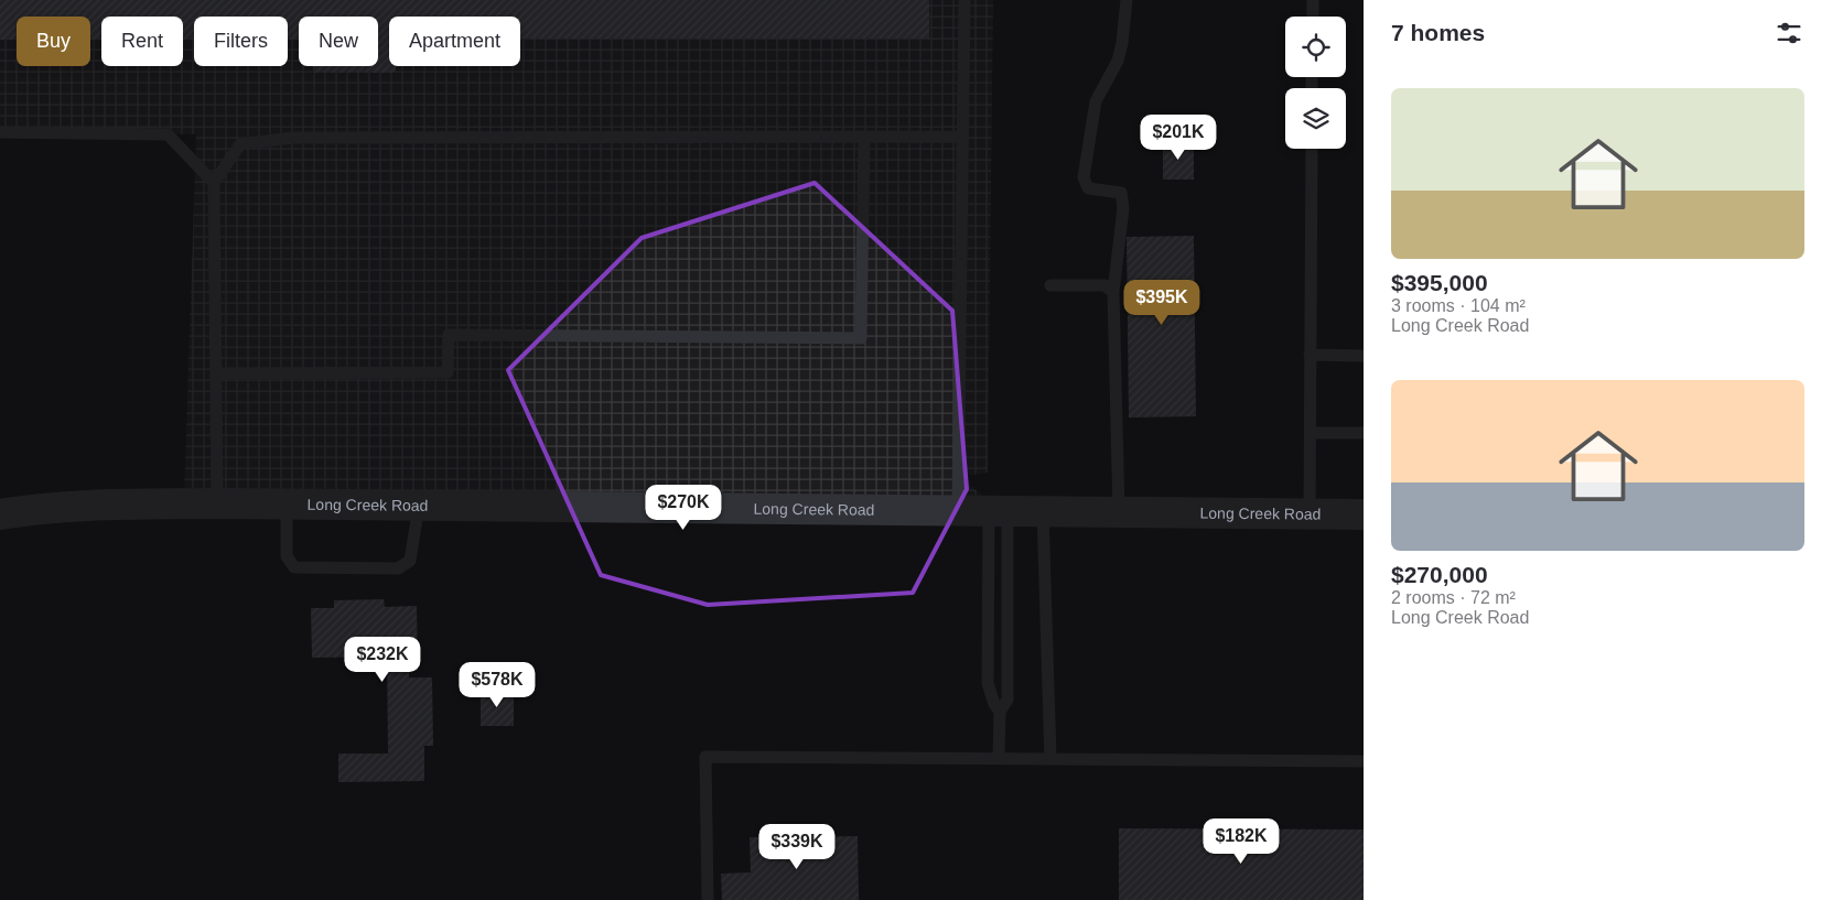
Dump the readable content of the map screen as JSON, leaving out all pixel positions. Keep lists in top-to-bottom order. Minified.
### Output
{"streets":{"street":["Long Creek Road"]},"page":{"heading":"7 homes","chip":["Buy","Rent","Filters","New","Apartment"],"list":[{"name":"$395,000","note":"3 rooms · 104 m² · Long Creek Road"},{"name":"$270,000","note":"2 rooms · 72 m² · Long Creek Road"}],"price":["$201K","$395K","$270K","$232K","$578K","$182K","$339K"]}}
